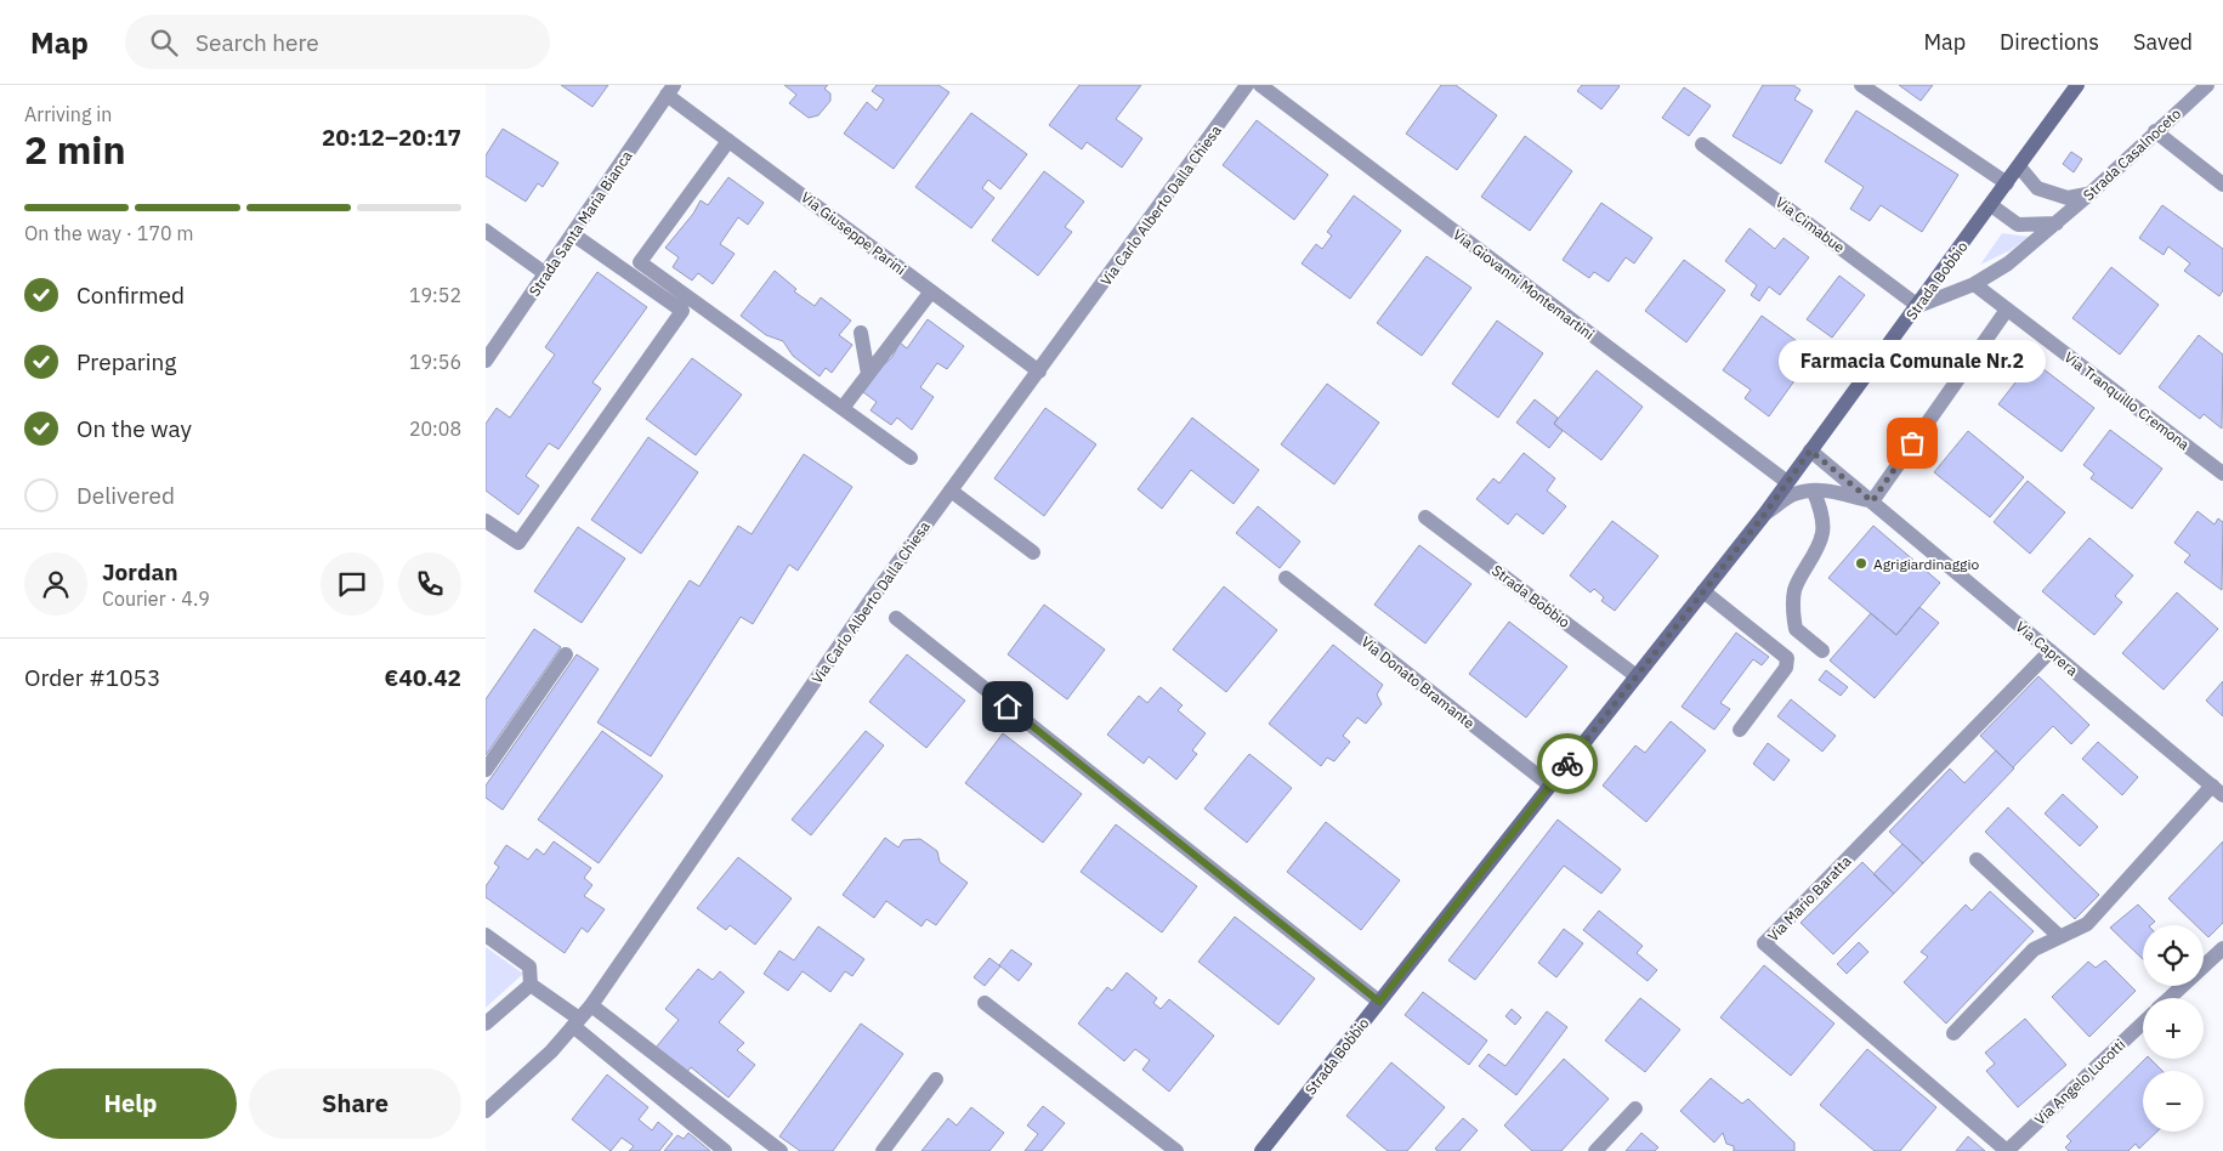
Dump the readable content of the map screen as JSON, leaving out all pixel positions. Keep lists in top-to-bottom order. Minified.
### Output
{"streets":{"main road":["Strada Bobbio"],"street":["Strada Casalnoceto","Via Carlo Alberto Dalla Chiesa","Strada Santa Maria Bianca","Via Cimabue","Via Giuseppe Parini","Via Giovanni Montemartini","Via Tranquillo Cremona","Via Caprera","Via Donato Bramante","Via Mario Baratta","Via Angelo Lucotti"]},"crossings":[["Strada Casalnoceto","Via Cimabue"],["Strada Casalnoceto","Strada Bobbio"],["Strada Casalnoceto","Via Tranquillo Cremona"],["Via Carlo Alberto Dalla Chiesa","Via Giuseppe Parini"],["Strada Santa Maria Bianca","Via Giuseppe Parini"],["Via Cimabue","Strada Bobbio"],["Strada Bobbio","Via Giovanni Montemartini"],["Strada Bobbio","Via Caprera"],["Strada Bobbio","Via Donato Bramante"],["Via Caprera","Via Mario Baratta"],["Via Mario Baratta","Via Angelo Lucotti"]],"places":["Farmacia Comunale Nr.2","Agrigiardinaggio"],"page":{"header":"Map","search":"Search here","nav":["Map","Directions","Saved"],"heading":["2 min","Arriving in","20:12–20:17"],"panel":["Jordan","Courier · 4.9","Order #1053","€40.42"],"bar":"On the way · 170 m","list":[["Confirmed","19:52"],["Preparing","19:56"],["On the way","20:08"],"Delivered"],"bubble":"Farmacia Comunale Nr.2","map_buttons":["+","−"],"buttons":["Help","Share"]}}
